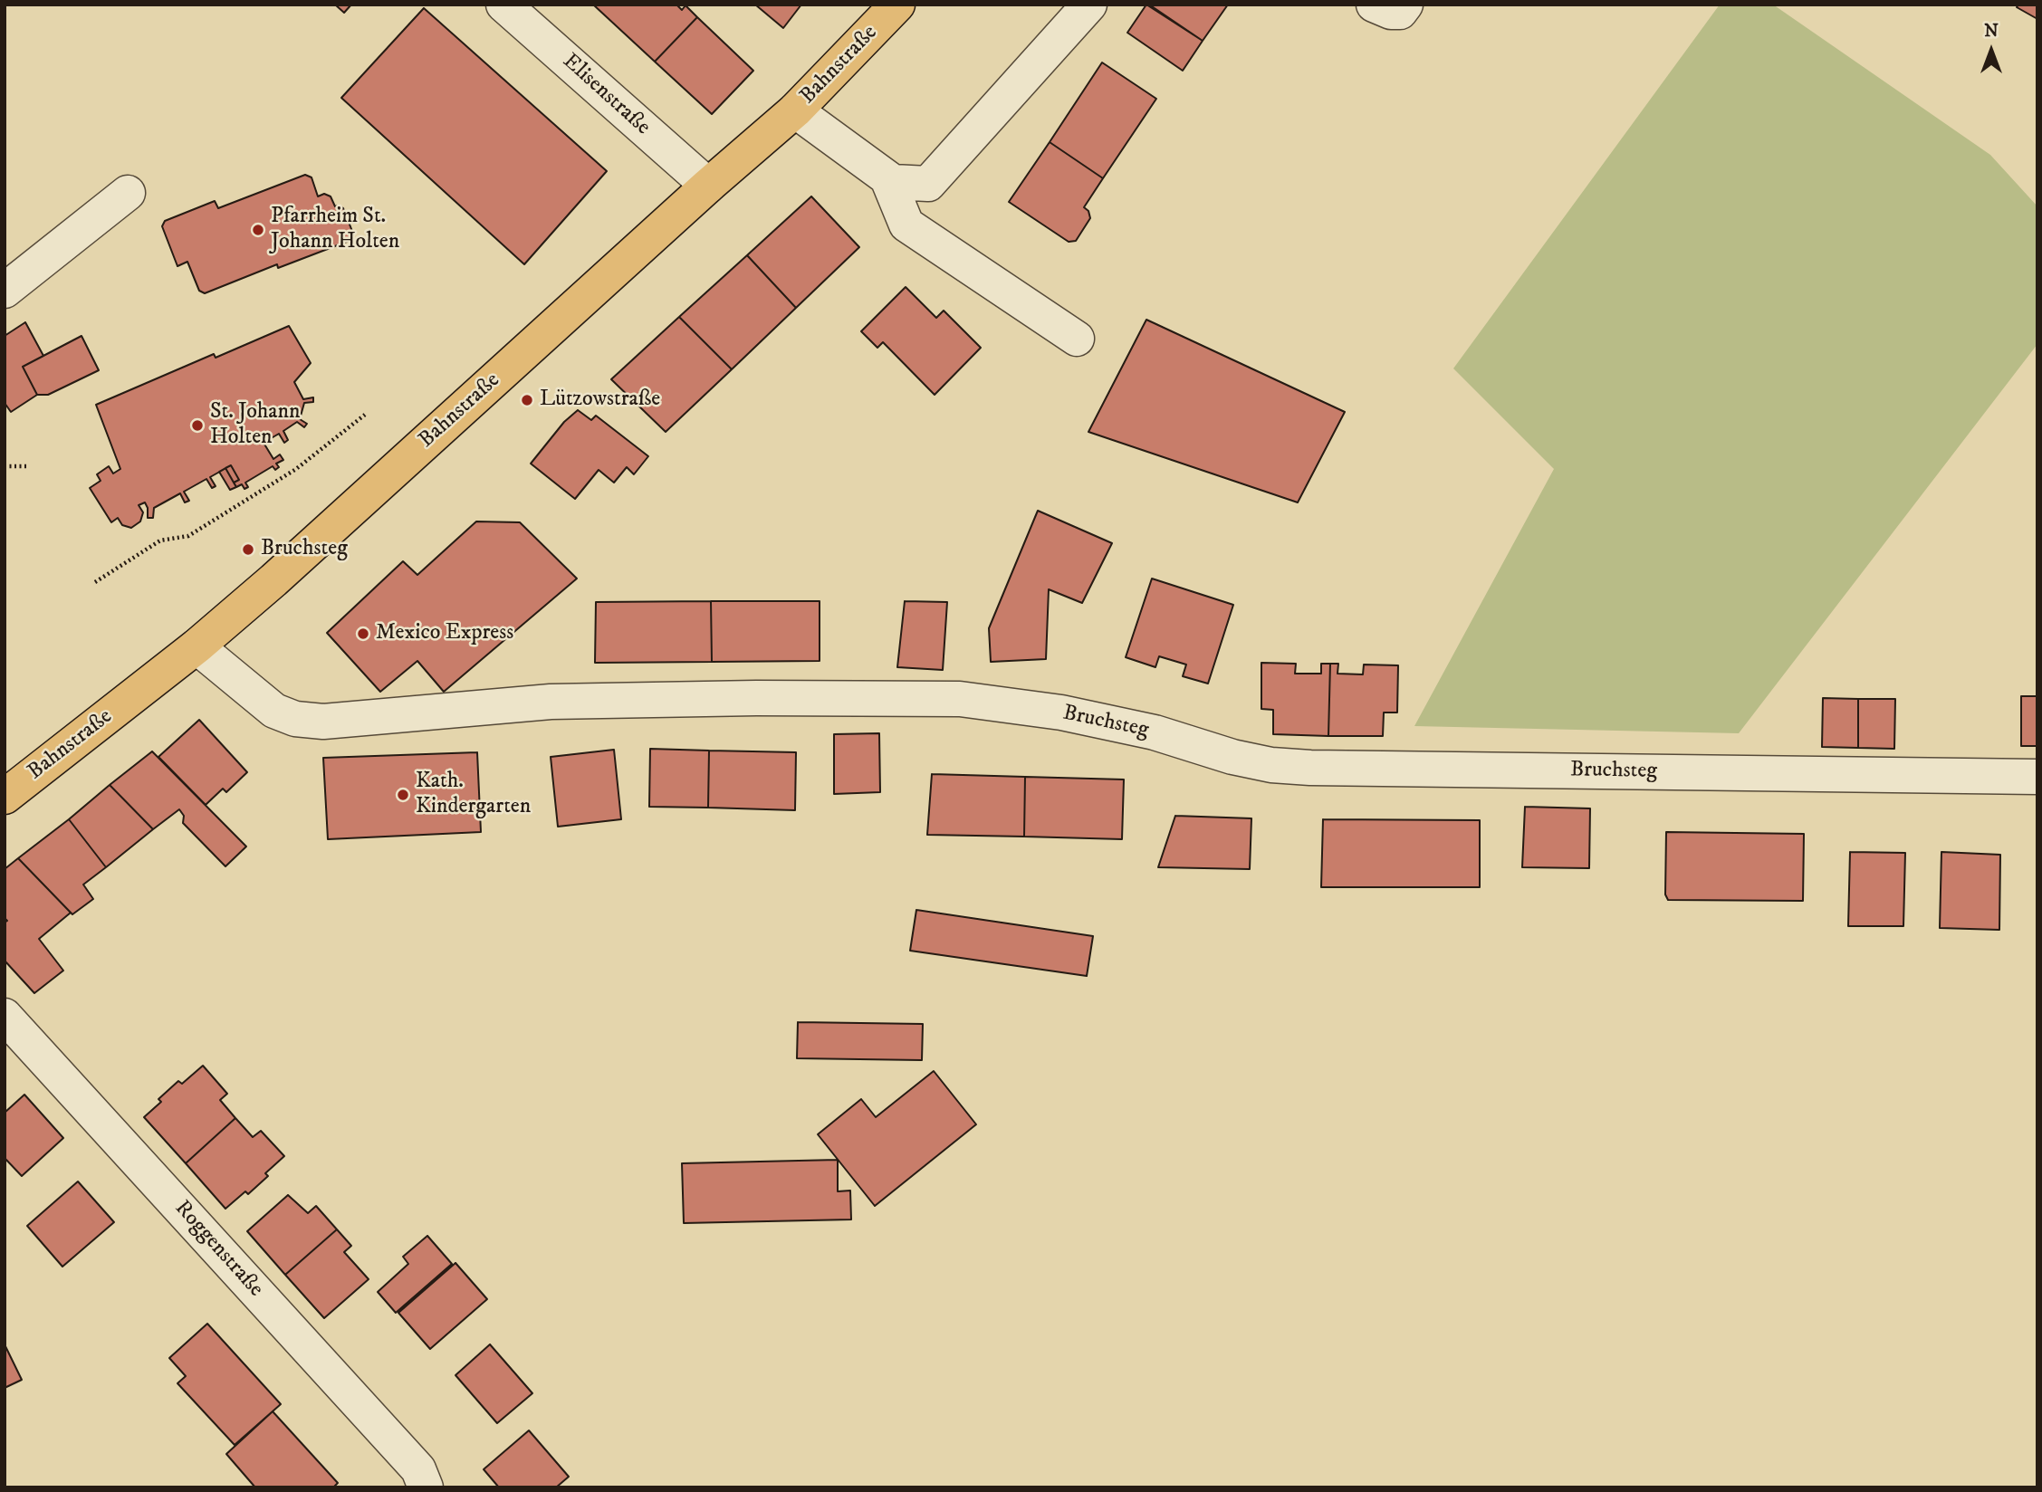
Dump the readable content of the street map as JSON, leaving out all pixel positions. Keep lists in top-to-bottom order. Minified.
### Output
{"streets":{"main road":["Bahnstraße"],"street":["Elisenstraße","Bruchsteg","Roggenstraße"]},"crossings":[["Bahnstraße","Elisenstraße"],["Bahnstraße","Bruchsteg"]],"places":["Pfarrheim St. Johann Holten","Lützowstraße","St. Johann Holten","Bruchsteg","Mexico Express","Kath. Kindergarten"],"north":"top"}
